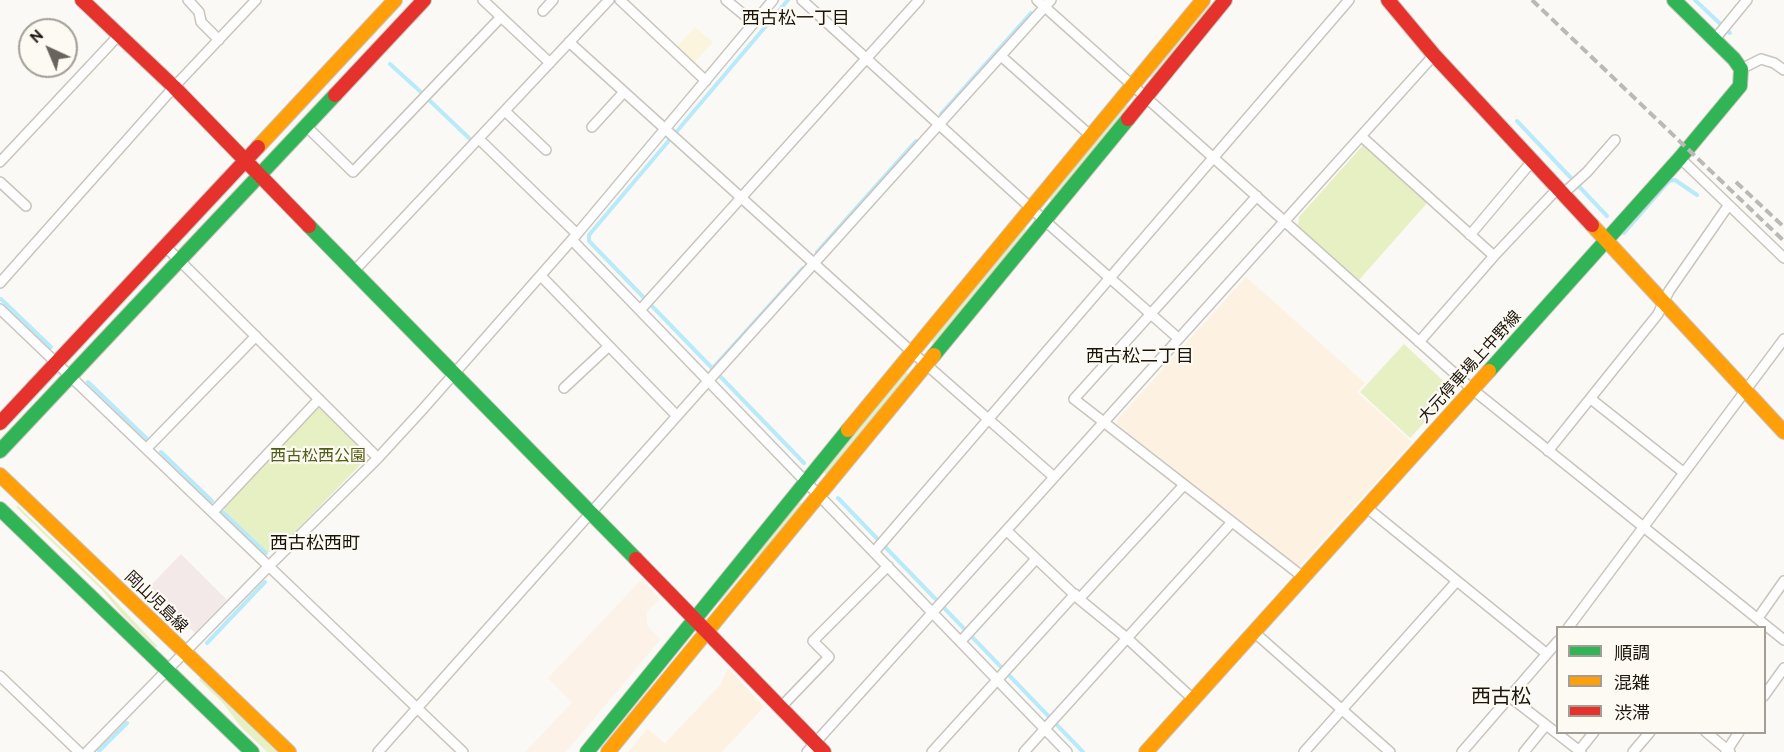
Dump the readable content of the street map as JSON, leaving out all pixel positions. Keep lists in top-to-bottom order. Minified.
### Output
{"streets":{"street":["大元停車場上中野線","岡山児島線"]},"districts":["西古松一丁目","西古松二丁目","西古松西町","西古松"],"parks":["西古松西公園"],"legend":["順調","混雑","渋滞"],"north":"top left"}
